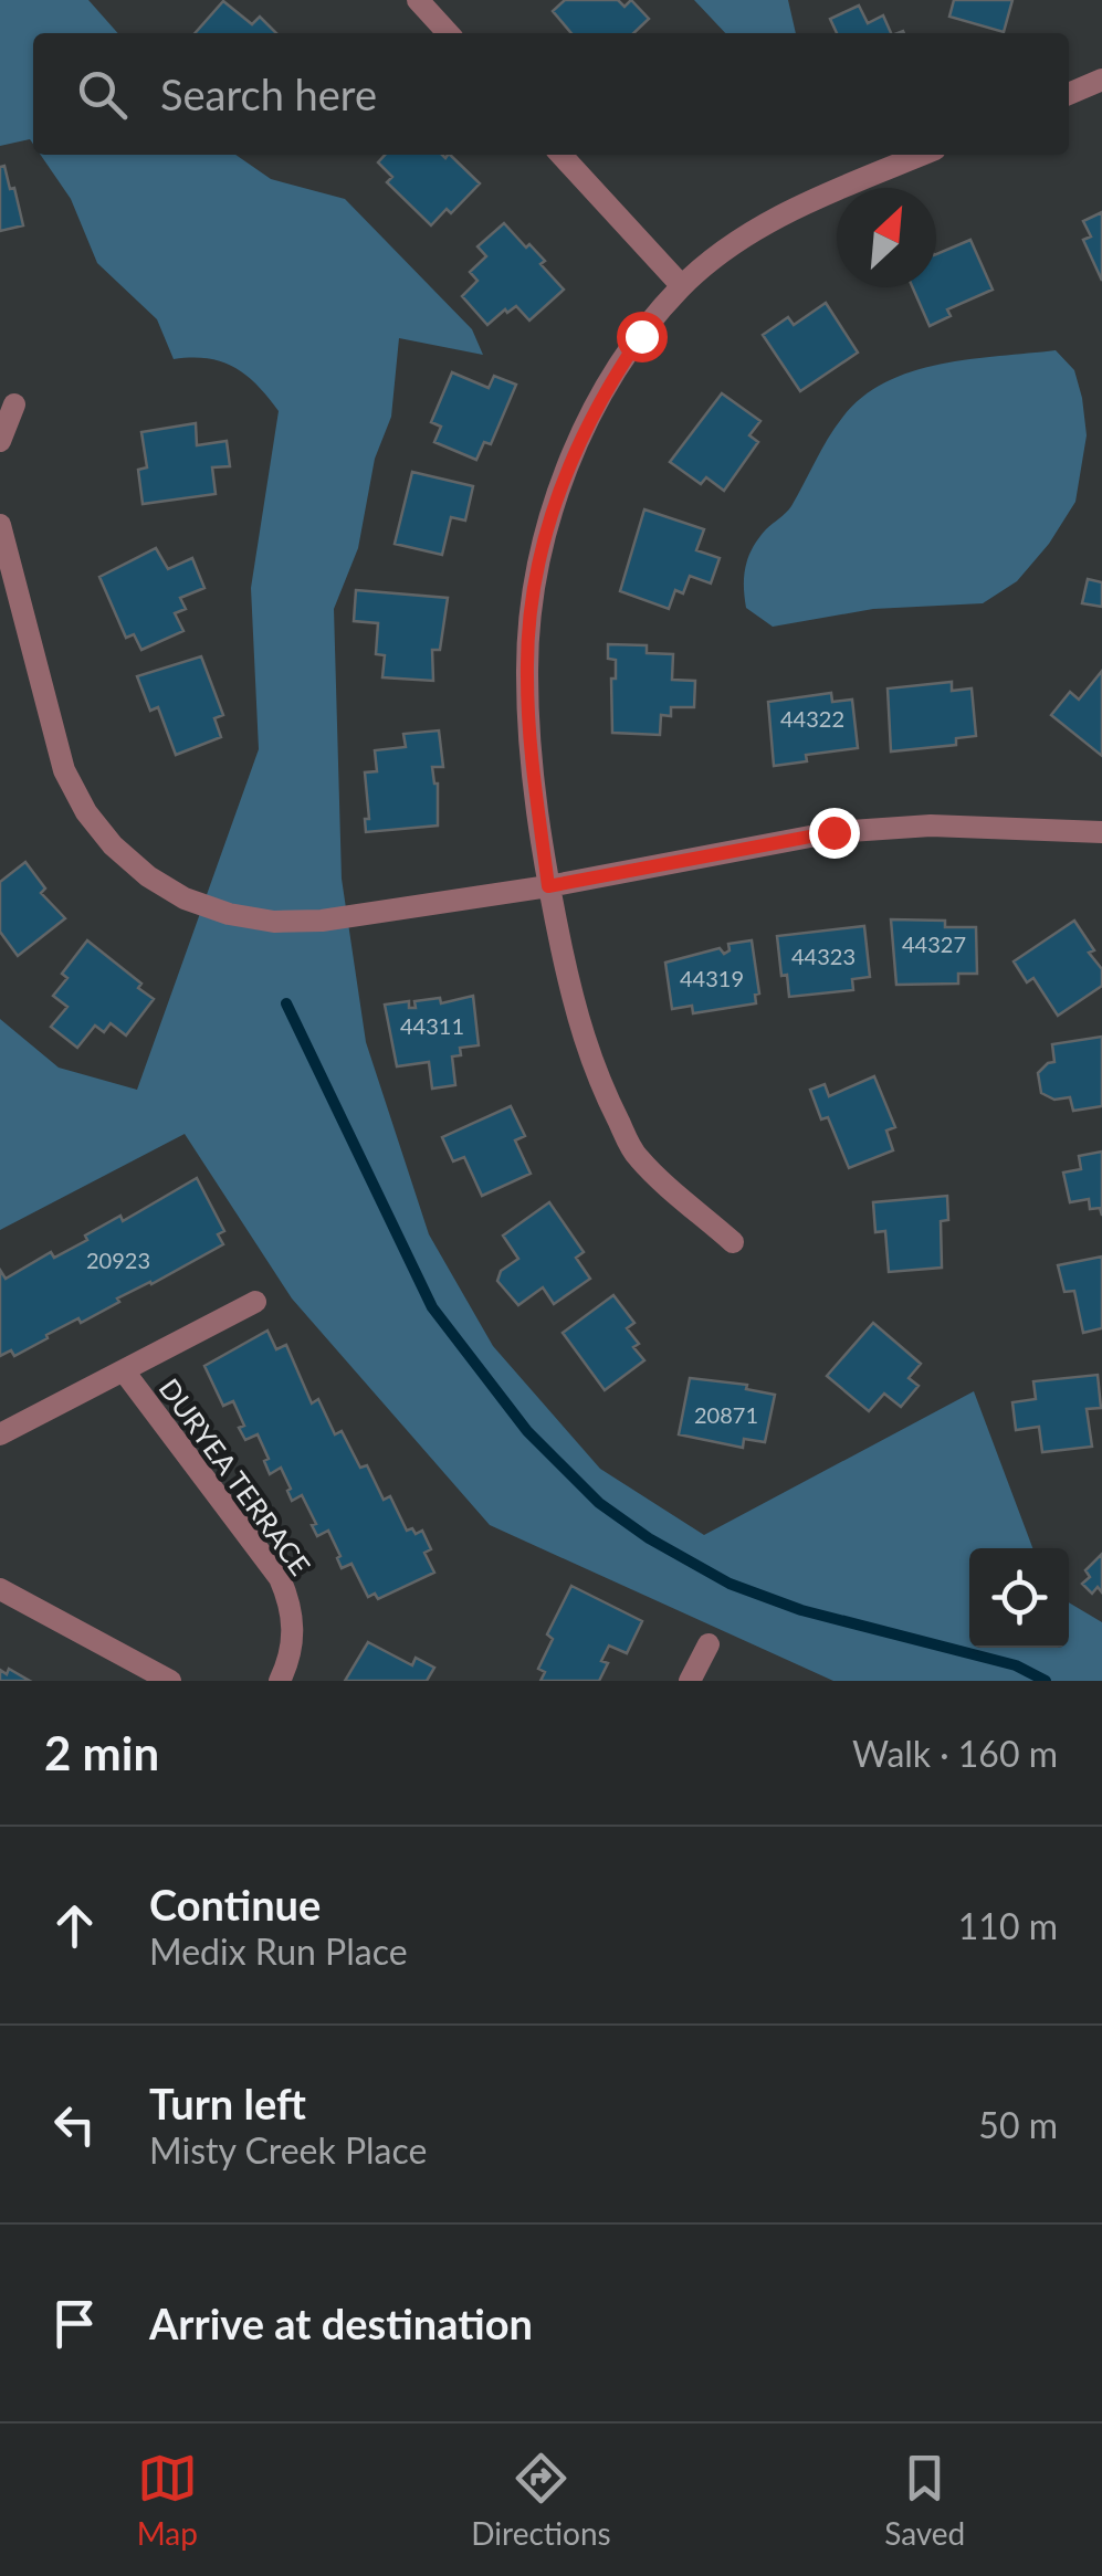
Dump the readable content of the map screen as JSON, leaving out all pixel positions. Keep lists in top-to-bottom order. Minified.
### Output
{"streets":{"street":["DURYEA TERRACE"]},"house_numbers":["44322","44327","44323","44319","44311","20923","20871"],"north":"top right","page":{"search":"Search here","heading":["2 min","Walk · 160 m"],"list":[["Continue","Medix Run Place","110 m"],["Turn left","Misty Creek Place","50 m"],"Arrive at destination"],"nav":["Map","Directions","Saved"]}}
